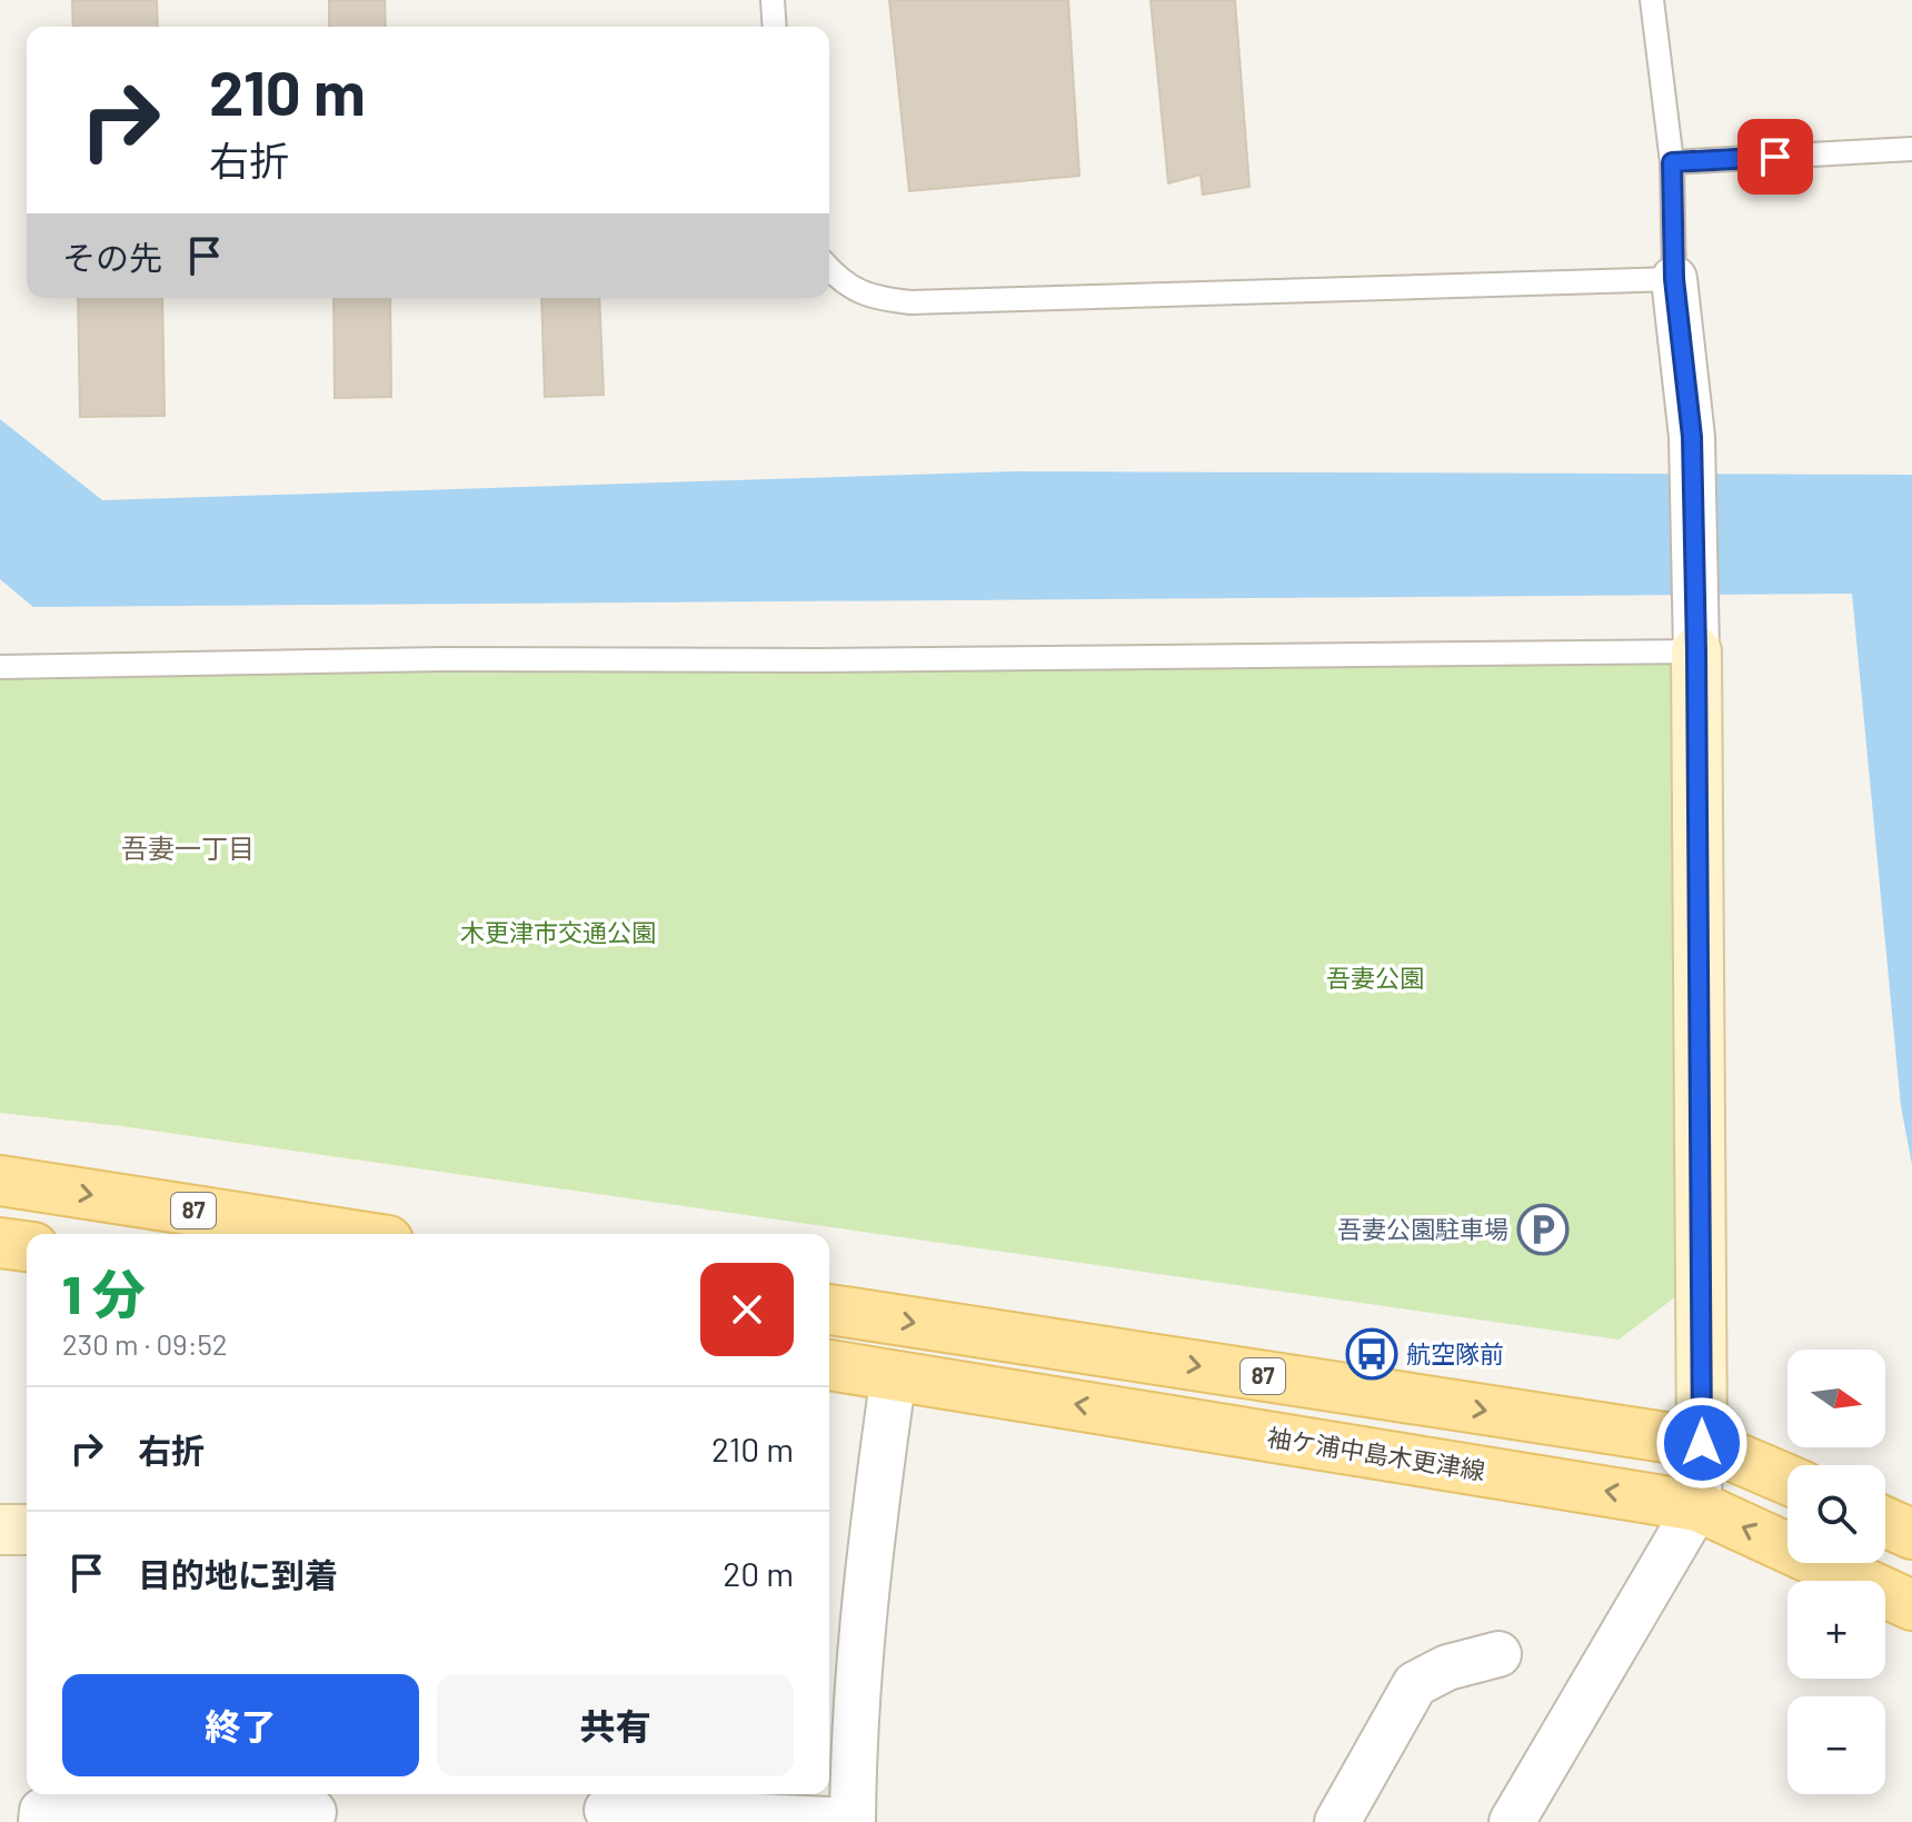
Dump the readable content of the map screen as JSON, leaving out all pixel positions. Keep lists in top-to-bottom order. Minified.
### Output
{"streets":{"main road":["87","袖ケ浦中島木更津線"]},"districts":["吾妻一丁目"],"parks":["木更津市交通公園","吾妻公園"],"places":{"parking":["吾妻公園駐車場"],"bus stop":["航空隊前"]},"north":"right","page":{"turn":["210 m","右折"],"then":"その先","heading":["1 分","230 m · 09:52"],"map_buttons":["+","−"],"list":[{"name":"右折","value":"210 m"},{"name":"目的地に到着","value":"20 m"}],"buttons":["終了","共有"]}}
